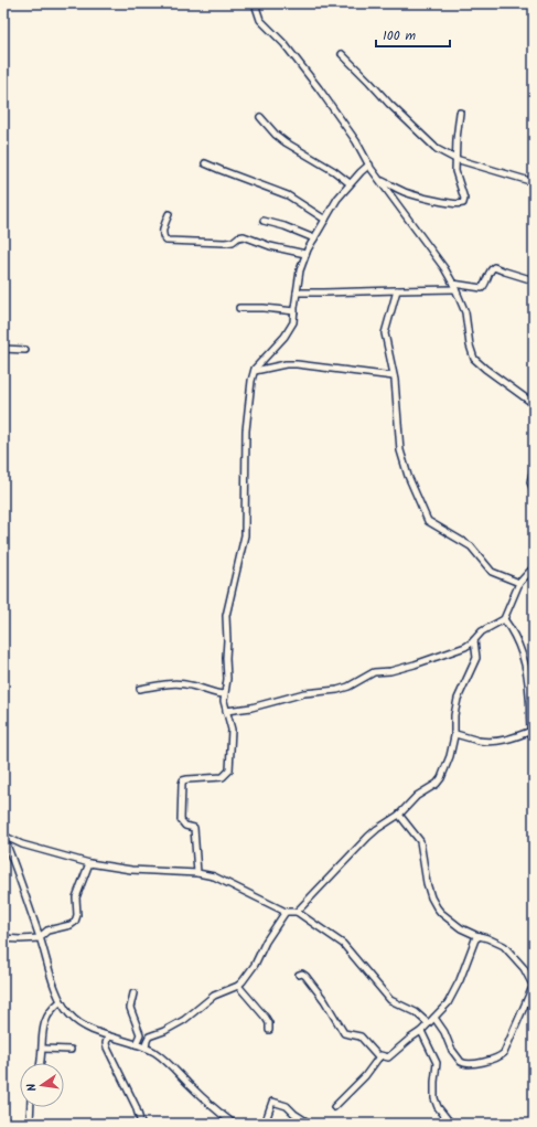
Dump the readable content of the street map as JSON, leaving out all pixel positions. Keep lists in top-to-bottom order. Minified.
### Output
{"scale_bar":"100 m","north":"left"}
